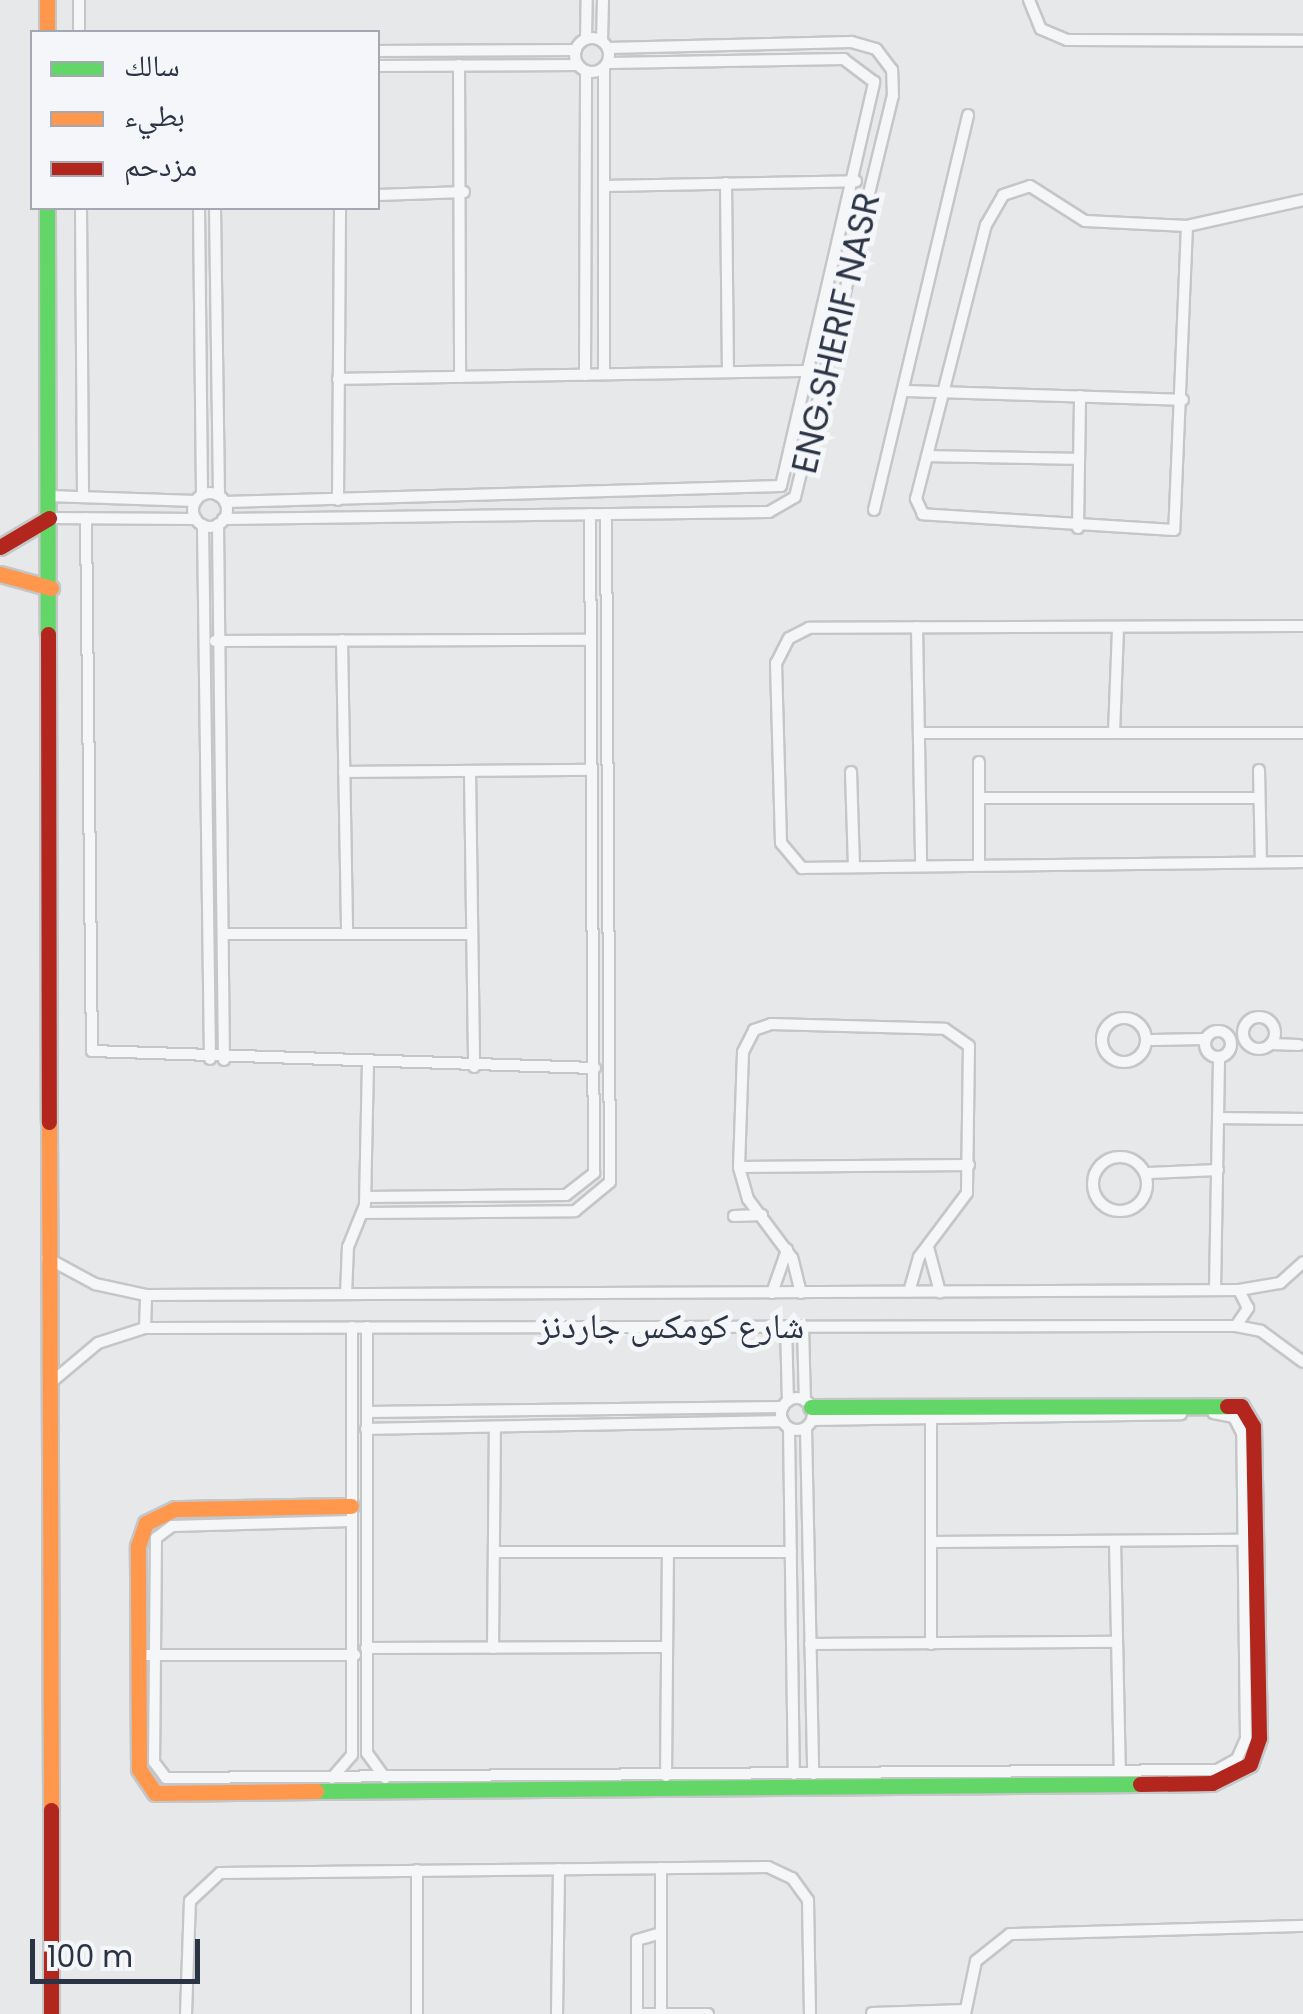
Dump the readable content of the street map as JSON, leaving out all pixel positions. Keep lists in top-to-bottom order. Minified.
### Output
{"streets":{"street":["ENG.SHERIF NASR","شارع كومكس جاردنز"]},"legend":["سالك","بطيء","مزدحم"],"scale_bar":"100 m"}
